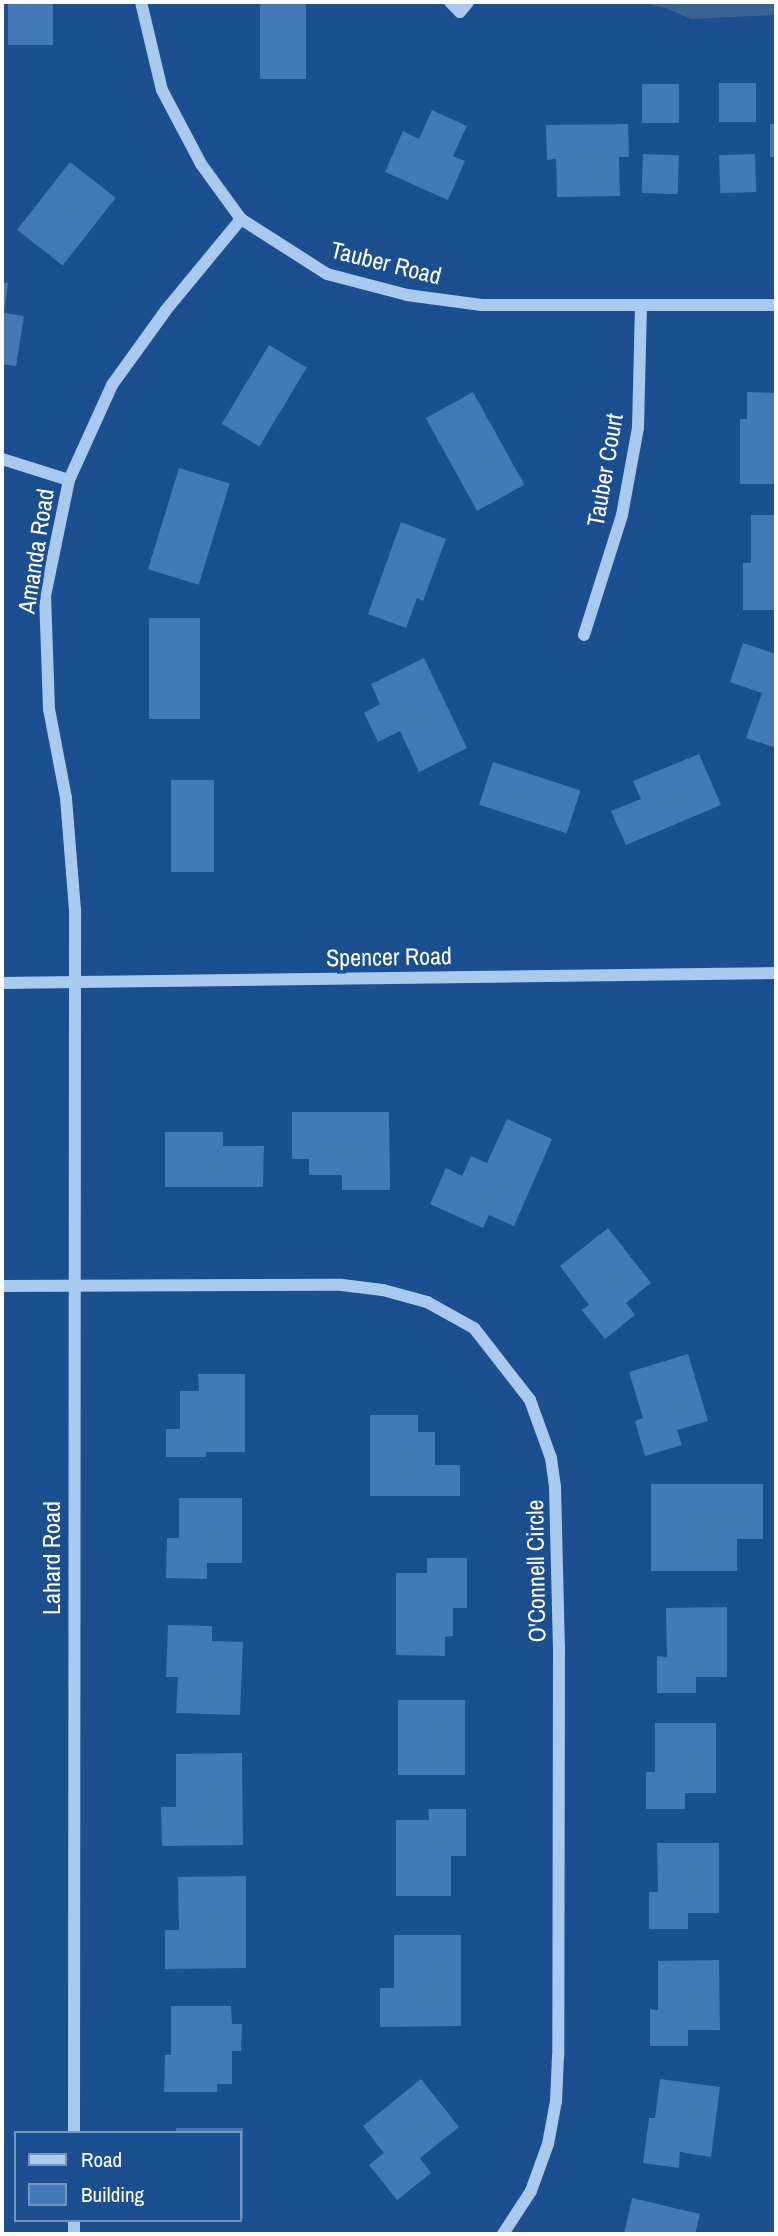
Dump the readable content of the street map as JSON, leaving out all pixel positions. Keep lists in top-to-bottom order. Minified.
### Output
{"streets":{"street":["Tauber Road","Tauber Court","Amanda Road","Spencer Road","Lahard Road","O'Connell Circle"]},"crossings":[["Tauber Road","Tauber Court"],["Tauber Road","Amanda Road"],["Amanda Road","Spencer Road"],["Amanda Road","Lahard Road"],["Spencer Road","Lahard Road"],["Lahard Road","O'Connell Circle"]],"legend":["Road","Building"]}
